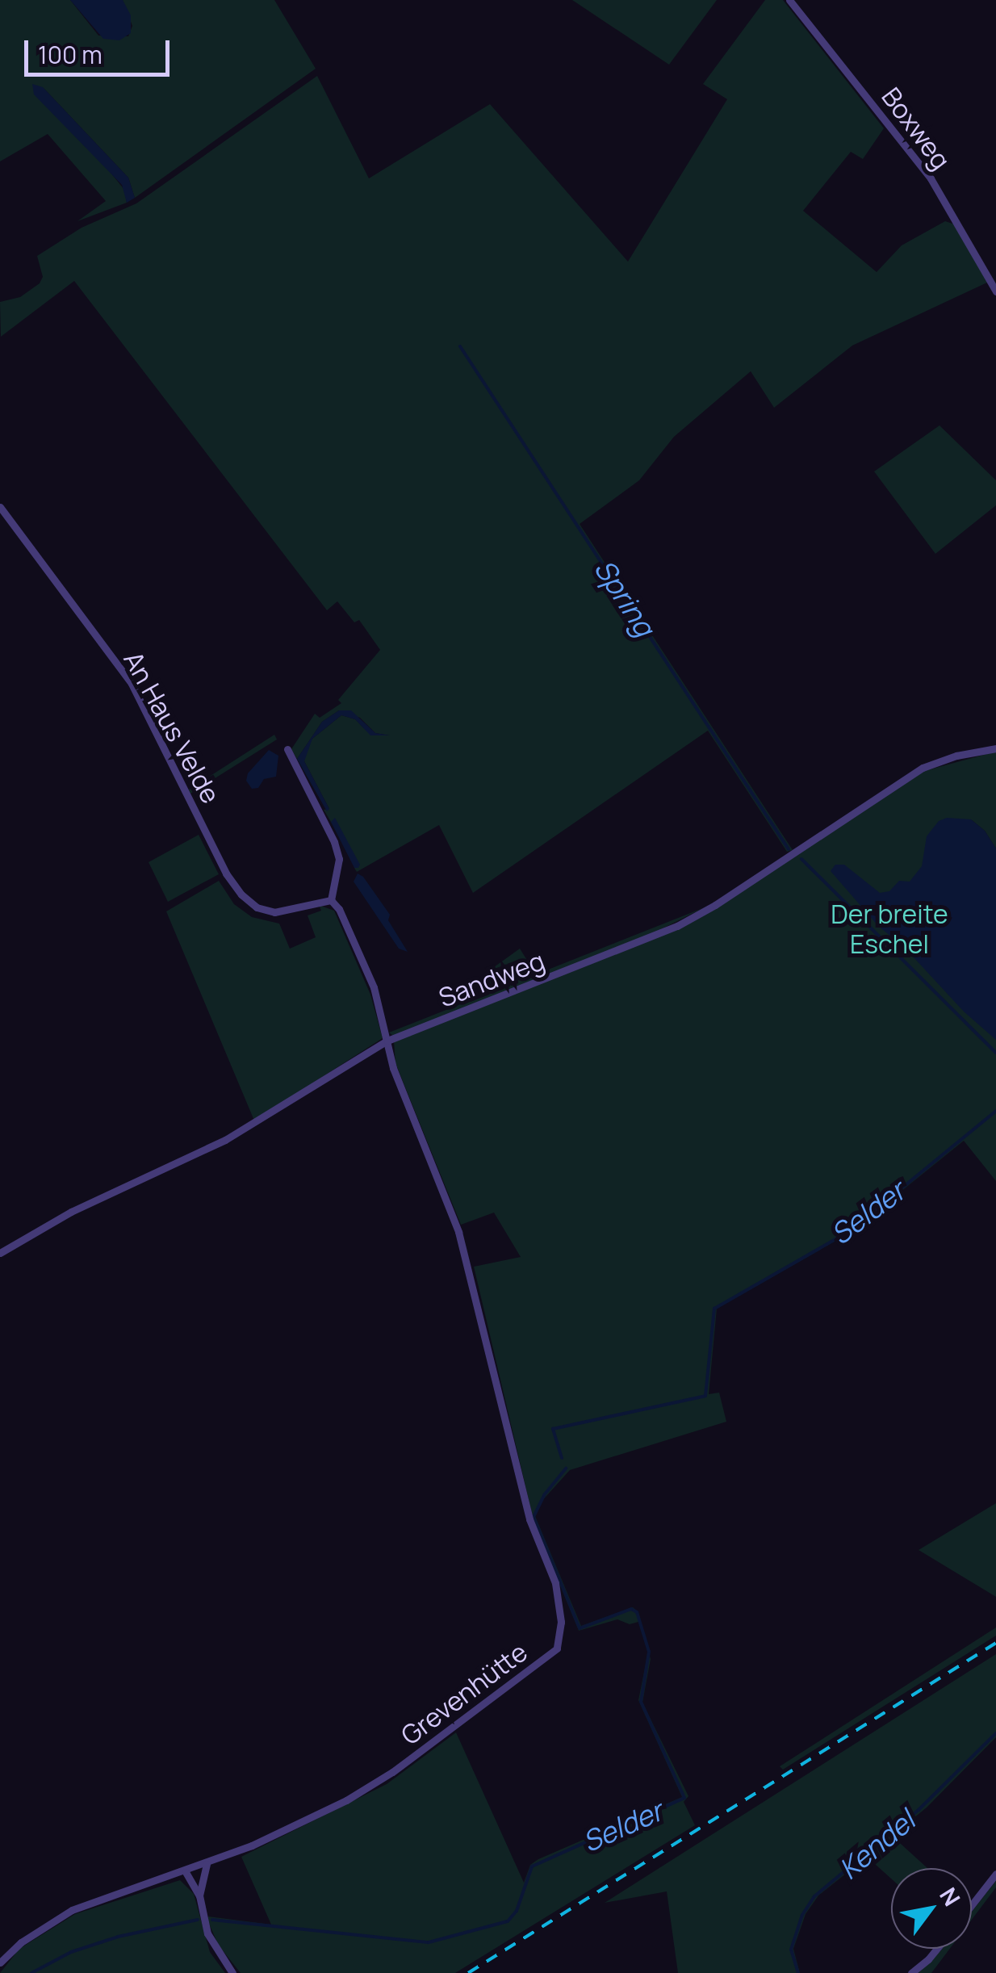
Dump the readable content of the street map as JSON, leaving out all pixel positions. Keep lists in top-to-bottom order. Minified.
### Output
{"streets":{"street":["Boxweg","An Haus Velde","Sandweg","Grevenhütte"]},"crossings":[["Sandweg","Grevenhütte"]],"water":["Spring","Selder","Kendel"],"parks":["Der breite Eschel"],"scale_bar":"100 m","north":"top right"}
